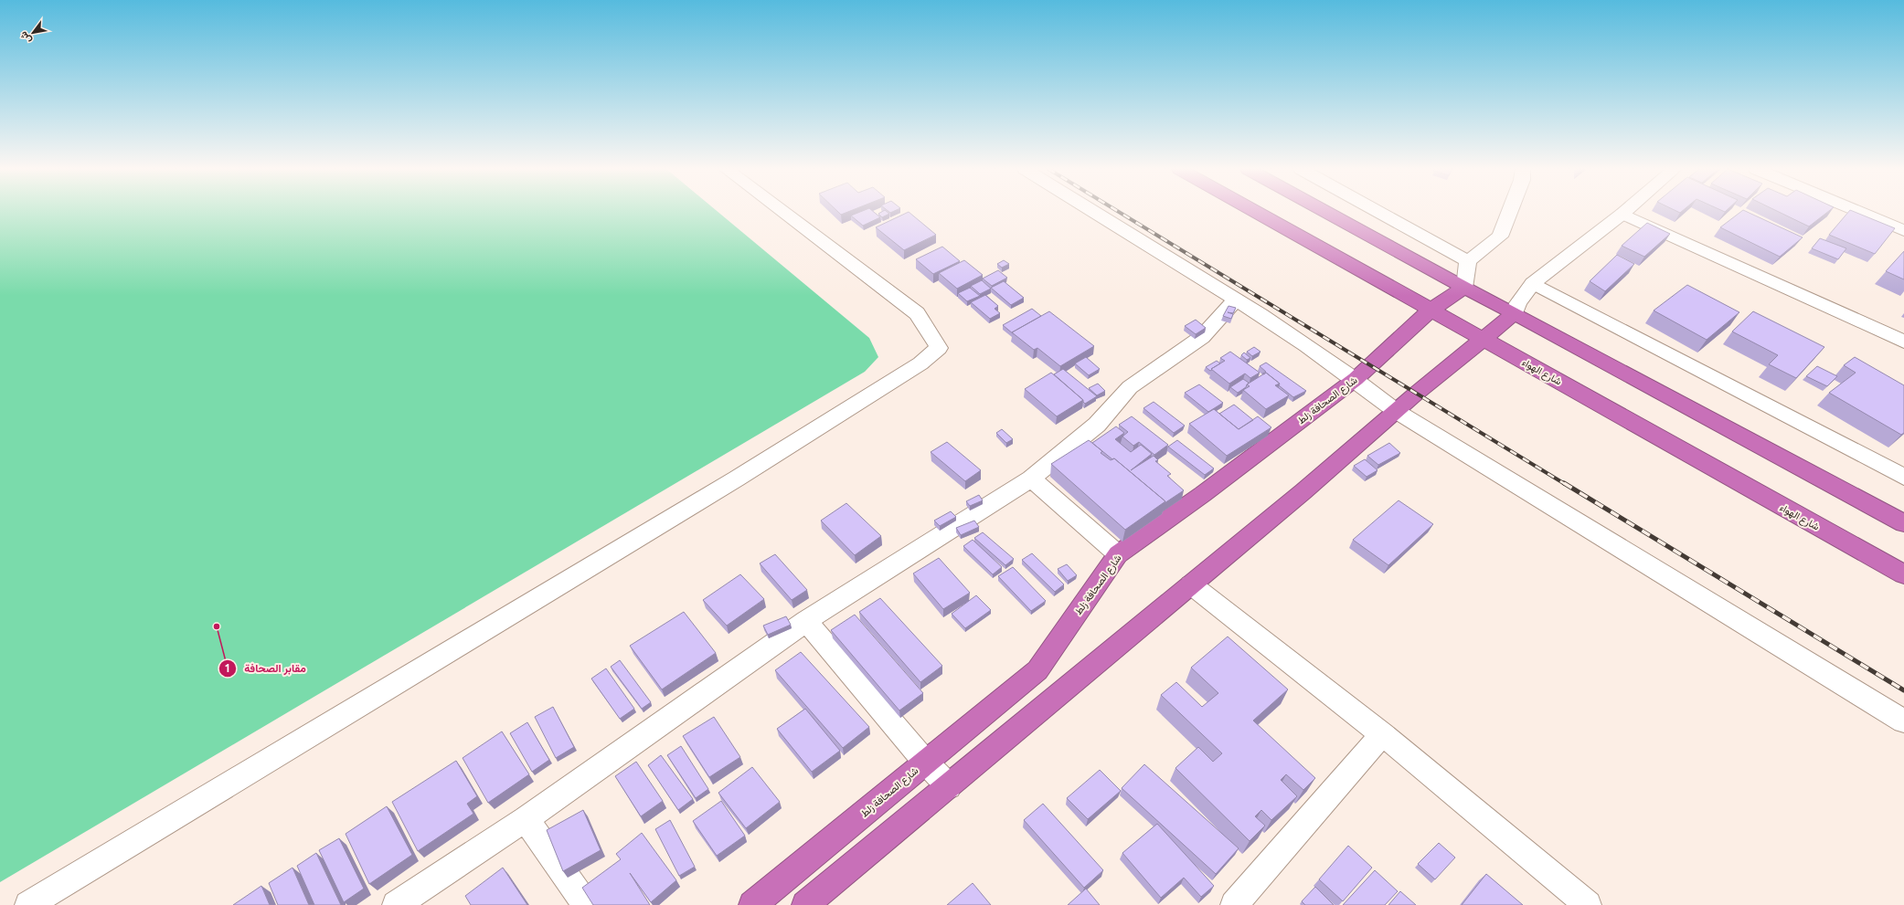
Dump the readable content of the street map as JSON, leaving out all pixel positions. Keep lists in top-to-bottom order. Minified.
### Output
{"streets":{"highway":["شارع الهواء","شارع الصحافة زلط"]},"crossings":[["شارع الهواء","شارع الصحافة زلط"]],"places":["مقابر الصحافة"],"north":"bottom left"}
